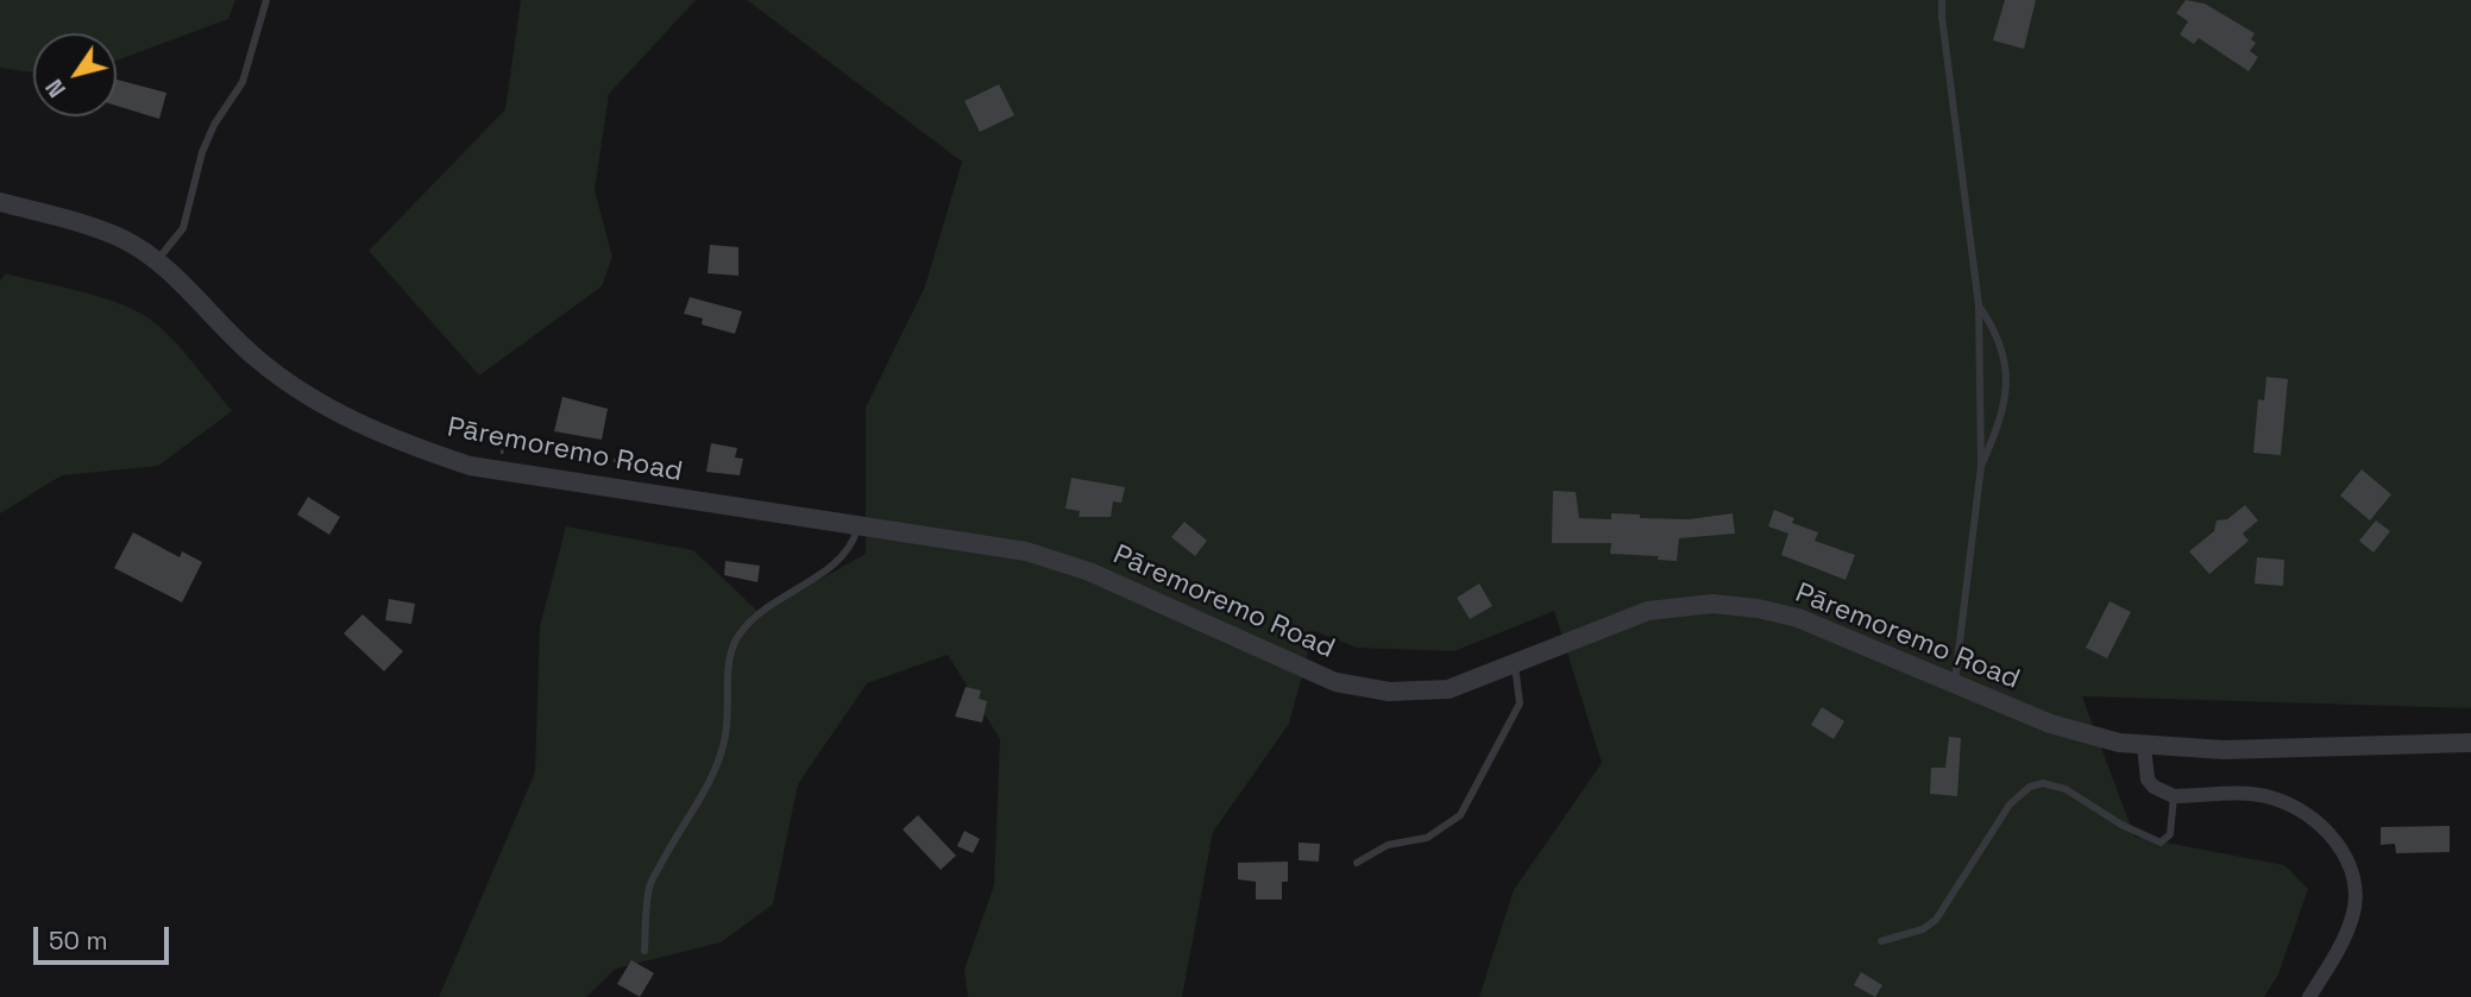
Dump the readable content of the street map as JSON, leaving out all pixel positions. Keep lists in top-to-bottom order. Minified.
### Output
{"streets":{"street":["Pāremoremo Road"]},"scale_bar":"50 m","north":"bottom left"}
